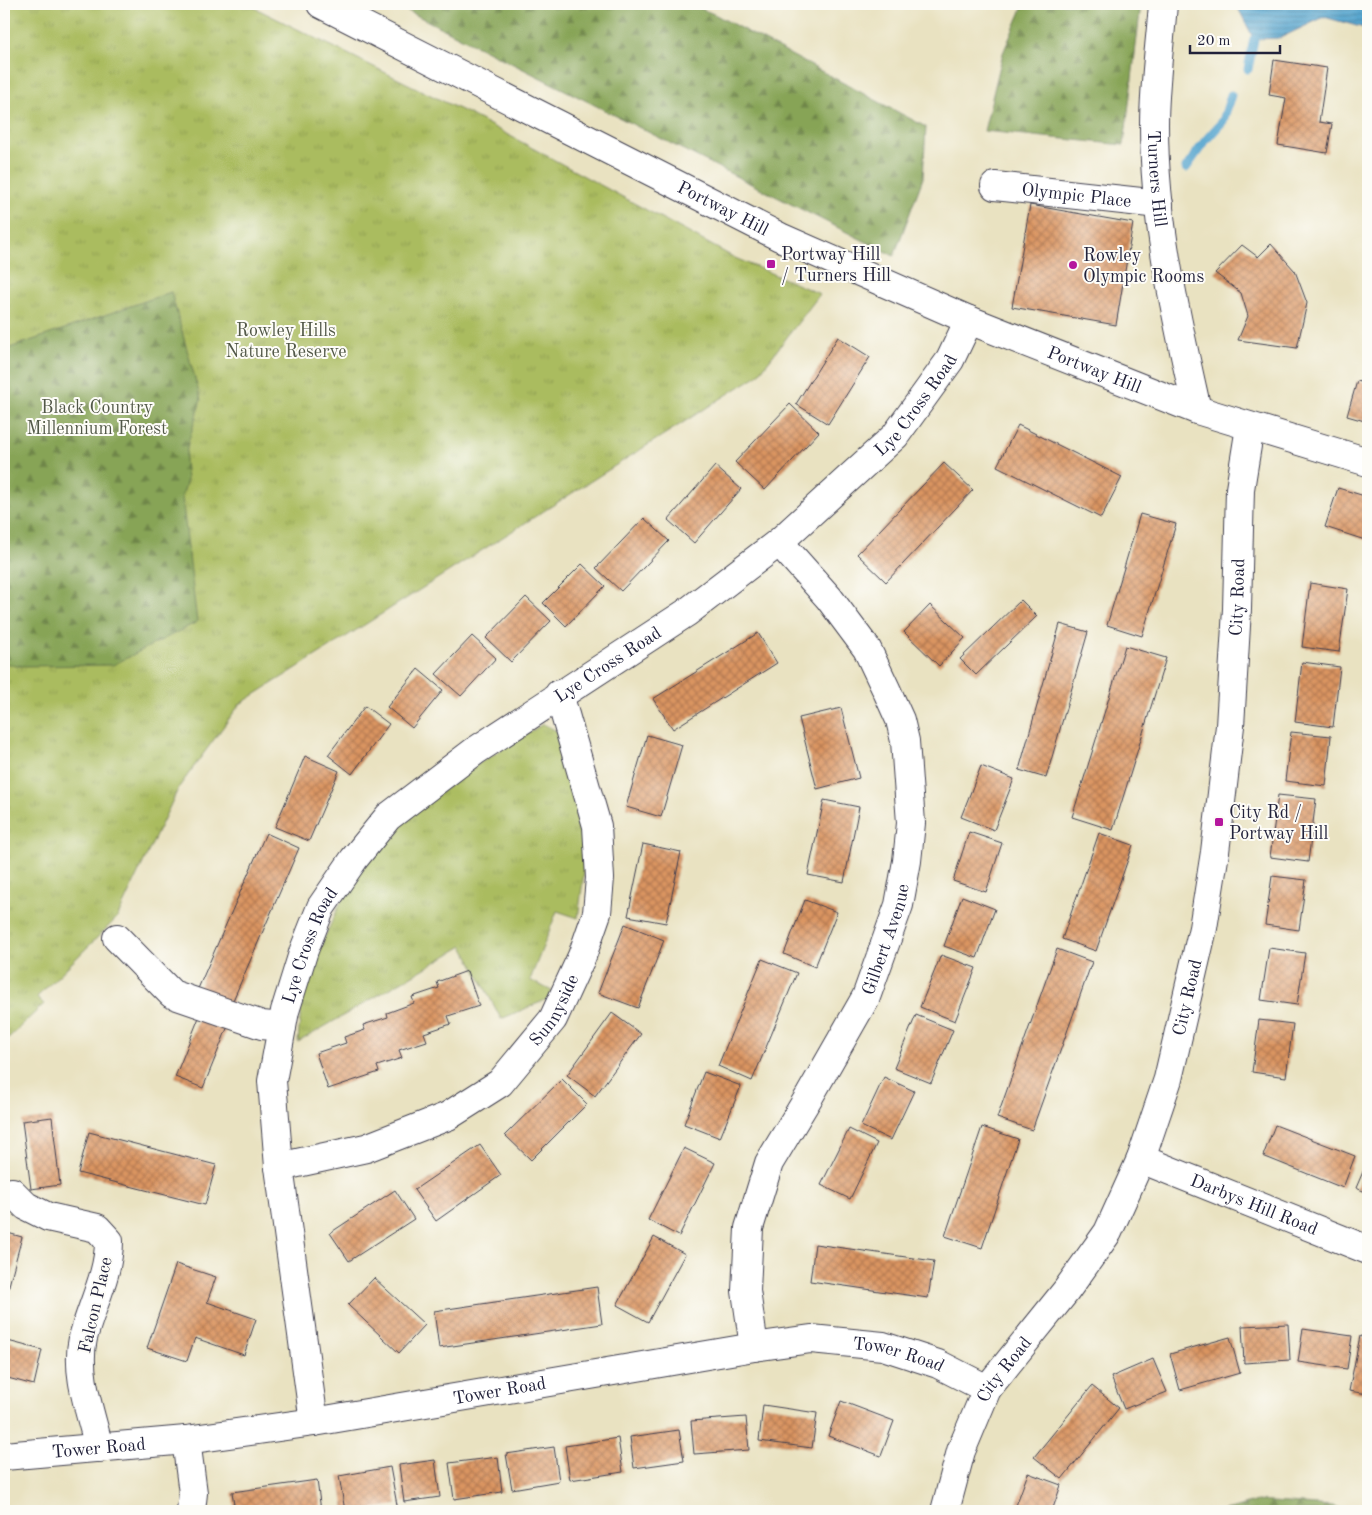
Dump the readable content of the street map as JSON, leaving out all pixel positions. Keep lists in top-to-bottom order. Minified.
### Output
{"streets":{"street":["Turners Hill","Olympic Place","Portway Hill","Lye Cross Road","City Road","Gilbert Avenue","Sunnyside","Darbys Hill Road","Falcon Place","Tower Road"]},"crossings":[["Turners Hill","Olympic Place"],["Turners Hill","Portway Hill"],["Portway Hill","Lye Cross Road"],["Portway Hill","City Road"],["Lye Cross Road","Gilbert Avenue"],["Lye Cross Road","Sunnyside"],["Lye Cross Road","Tower Road"],["City Road","Darbys Hill Road"],["City Road","Tower Road"],["Gilbert Avenue","Tower Road"],["Falcon Place","Tower Road"]],"parks":["Rowley Hills Nature Reserve","Black Country Millennium Forest"],"places":{"transit":["Portway Hill / Turners Hill","City Rd / Portway Hill"],"other":["Rowley Olympic Rooms"]},"scale_bar":"20 m"}
